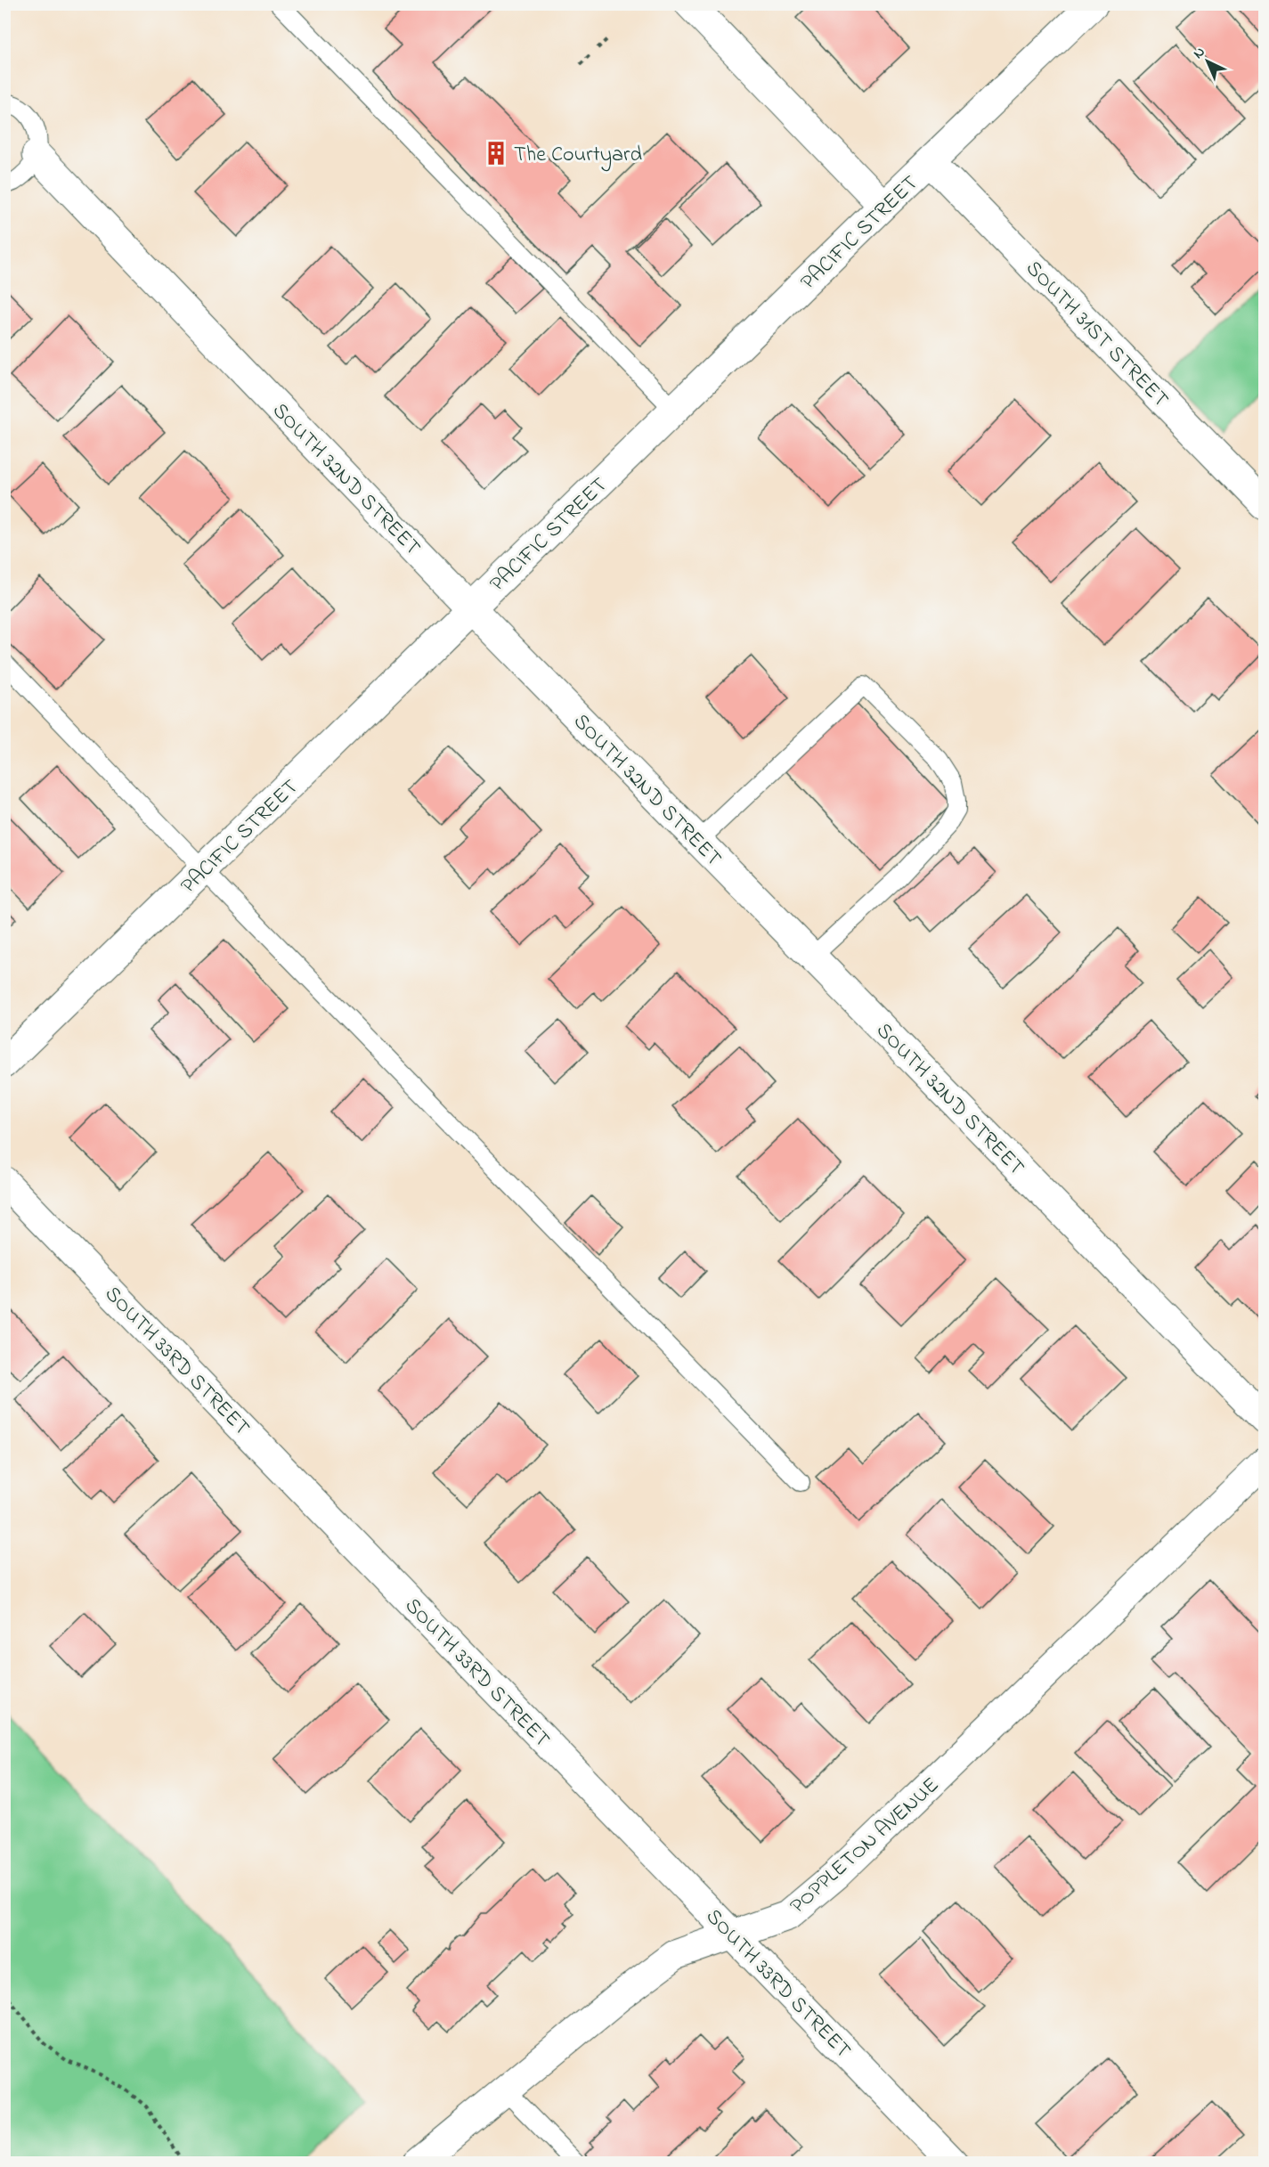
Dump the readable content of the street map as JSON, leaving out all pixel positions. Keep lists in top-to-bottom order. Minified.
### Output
{"streets":{"street":["PACIFIC STREET","SOUTH 31ST STREET","SOUTH 32ND STREET","SOUTH 33RD STREET","POPPLETON AVENUE"]},"crossings":[["PACIFIC STREET","SOUTH 31ST STREET"],["PACIFIC STREET","SOUTH 32ND STREET"],["SOUTH 33RD STREET","POPPLETON AVENUE"]],"places":{"building":["The Courtyard"]},"north":"top left"}
